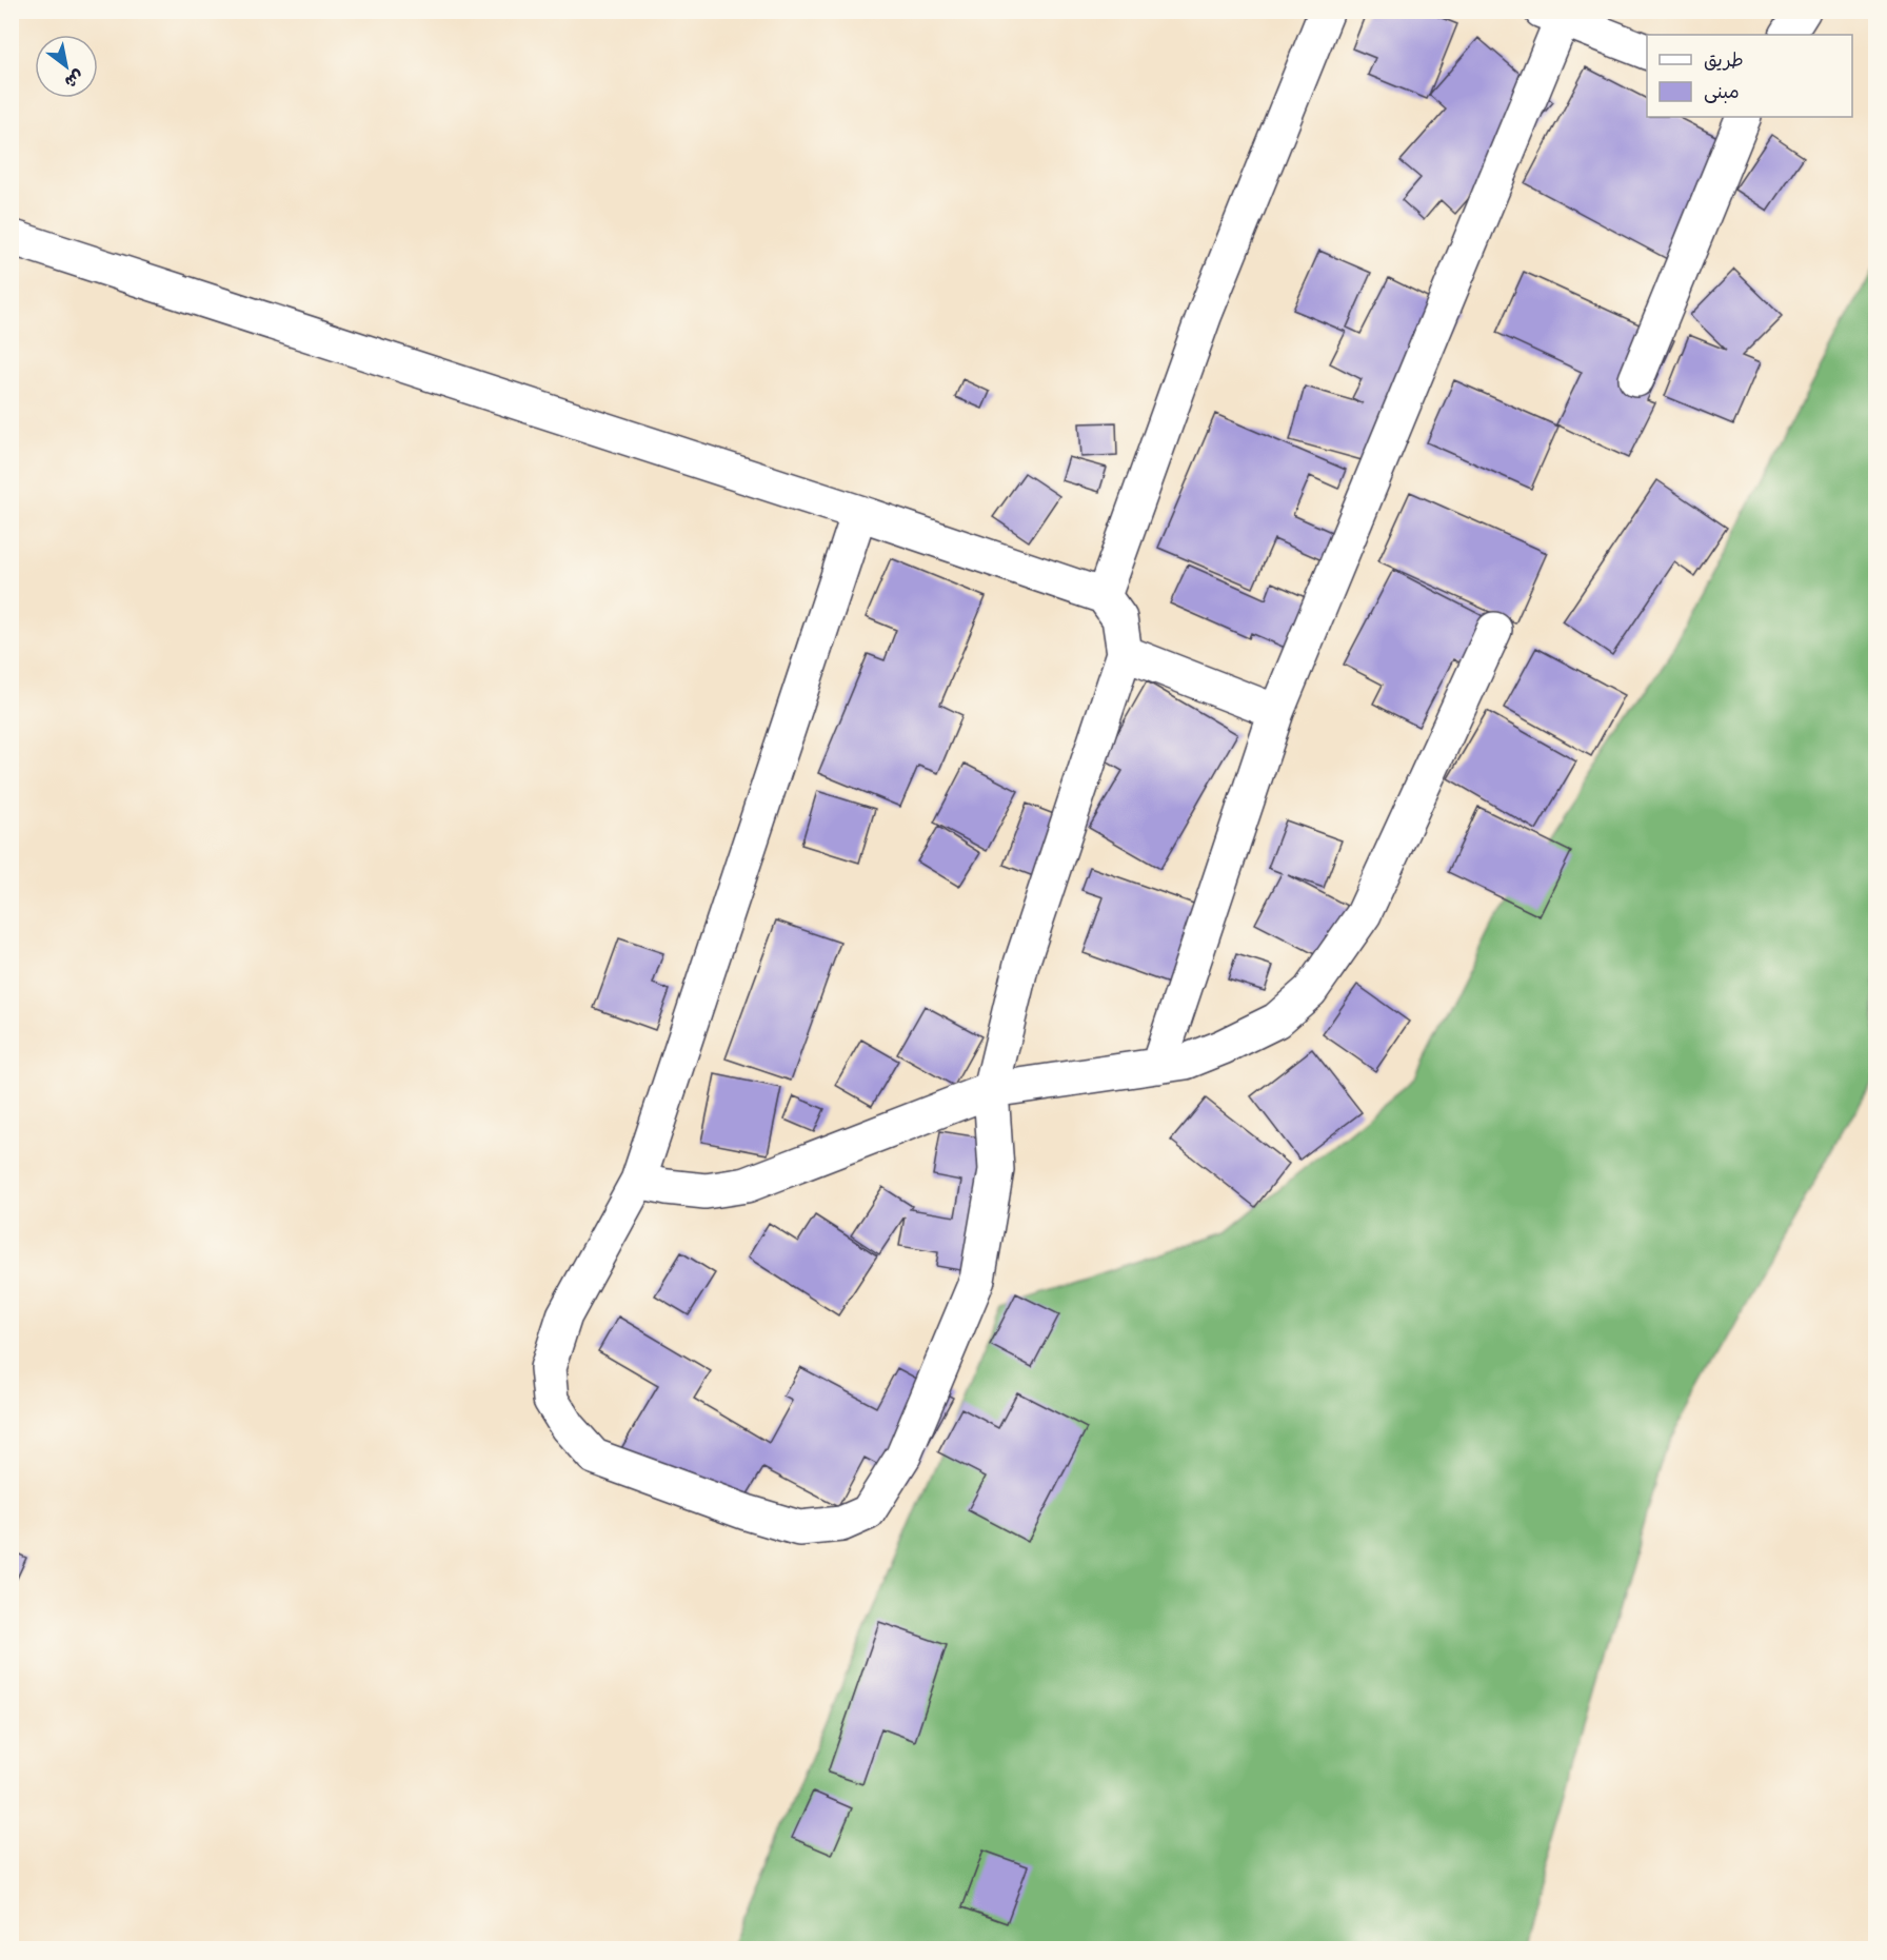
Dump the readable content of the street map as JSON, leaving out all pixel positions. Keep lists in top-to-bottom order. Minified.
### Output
{"legend":["طريق","مبنى"],"north":"bottom right"}
